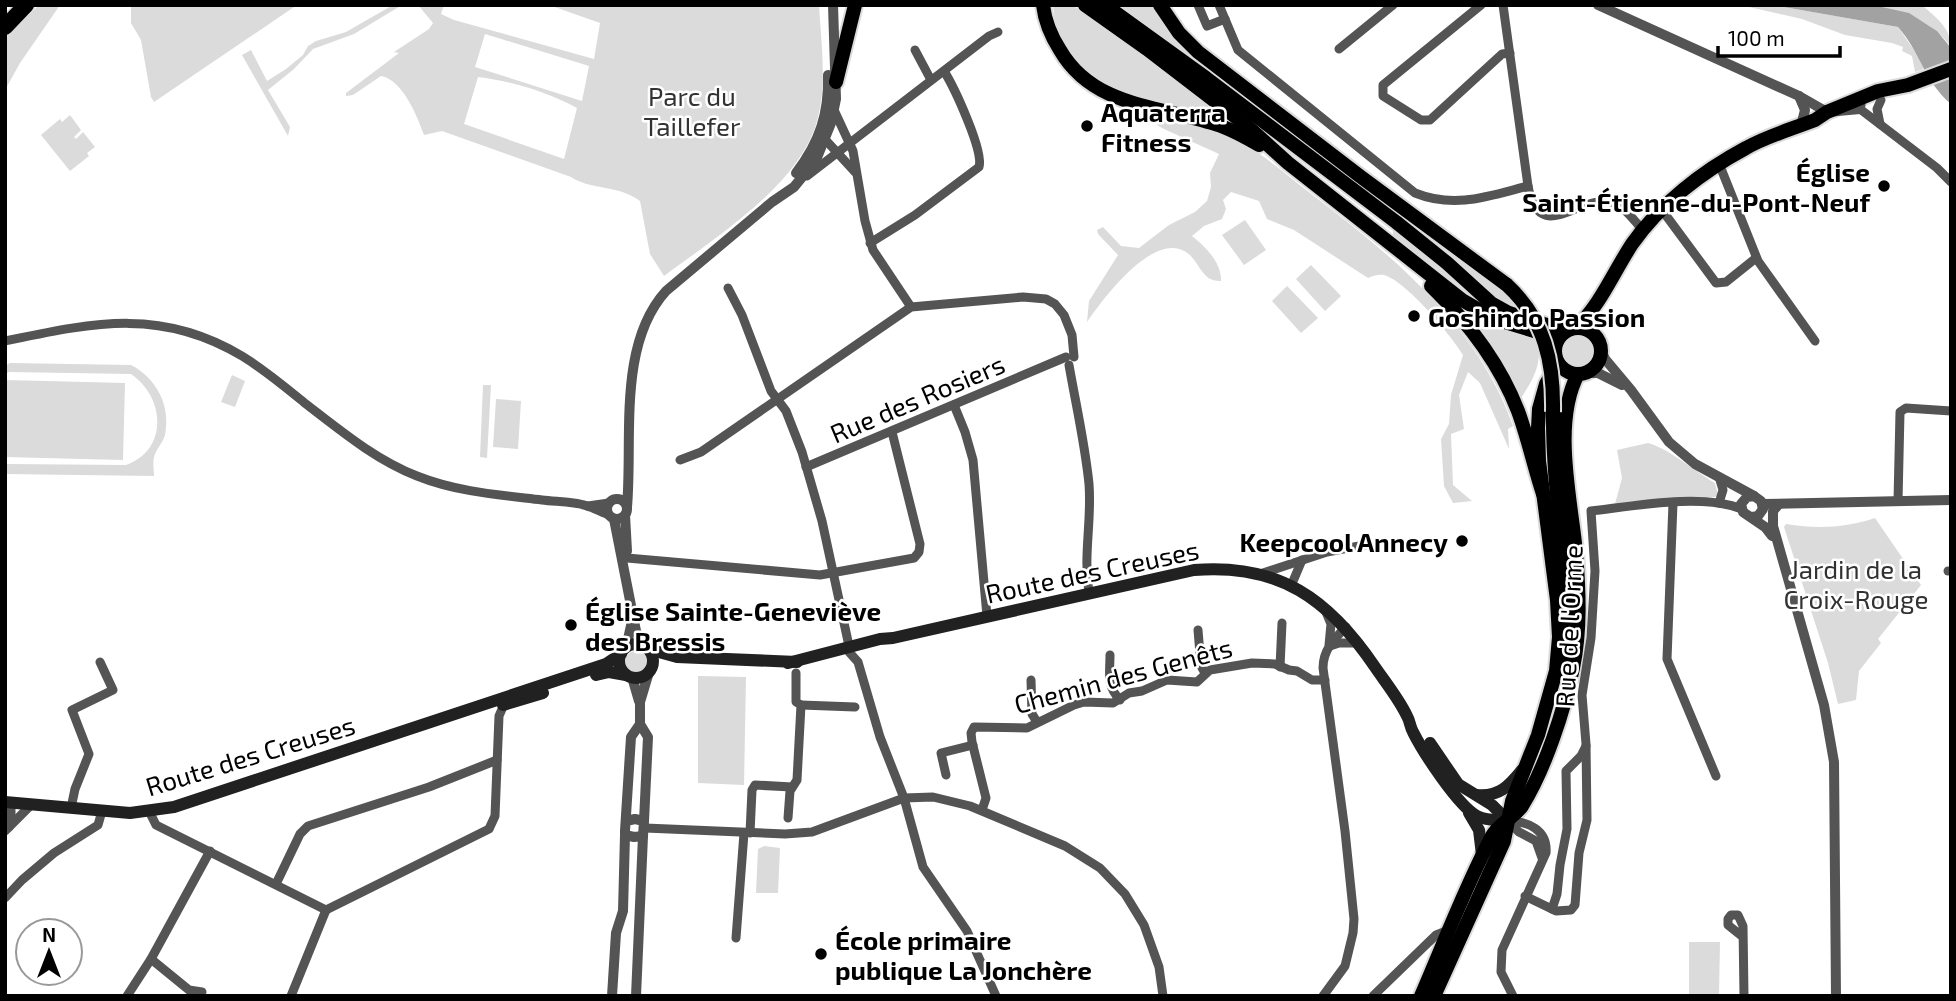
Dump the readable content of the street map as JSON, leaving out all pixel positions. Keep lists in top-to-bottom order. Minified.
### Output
{"streets":{"main road":["Route des Creuses"],"street":["Rue des Rosiers","Rue de l'Orme","Chemin des Genêts"]},"parks":["Parc du Taillefer","Jardin de la Croix-Rouge"],"places":["Aquaterra Fitness","Église Saint-Étienne-du-Pont-Neuf","Goshindo Passion","Keepcool Annecy","Église Sainte-Geneviève des Bressis","École primaire publique La Jonchère"],"scale_bar":"100 m","north":"top"}
